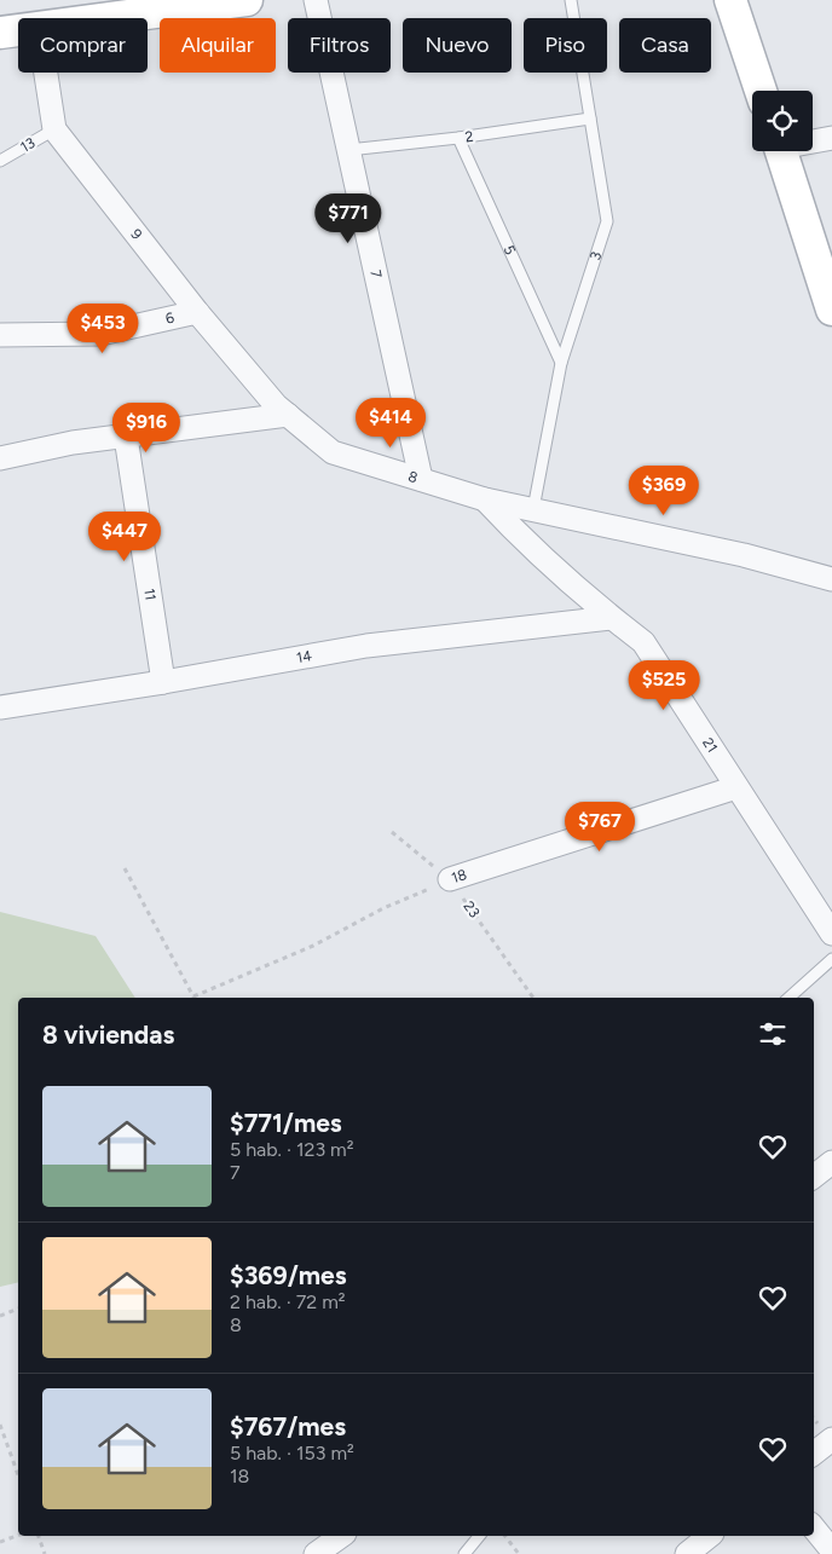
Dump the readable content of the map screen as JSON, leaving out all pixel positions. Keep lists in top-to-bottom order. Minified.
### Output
{"streets":{"street":["9","7","6","8","11","14","21","18"],"lane":["2","13","5","3"],"path":["23"]},"crossings":[["2","5"],["2","3"],["2","7"],["13","9"],["9","6"],["9","8"],["5","3"],["3","8"],["7","8"],["8","21"],["11","14"],["14","21"],["21","18"],["18","23"]],"page":{"chip":["Comprar","Alquilar","Filtros","Nuevo","Piso","Casa"],"price":["$771","$453","$414","$916","$369","$447","$525","$767"],"heading":"8 viviendas","list":[{"name":"$771/mes","note":"5 hab. · 123 m² · 7"},{"name":"$369/mes","note":"2 hab. · 72 m² · 8"},{"name":"$767/mes","note":"5 hab. · 153 m² · 18"}]}}
